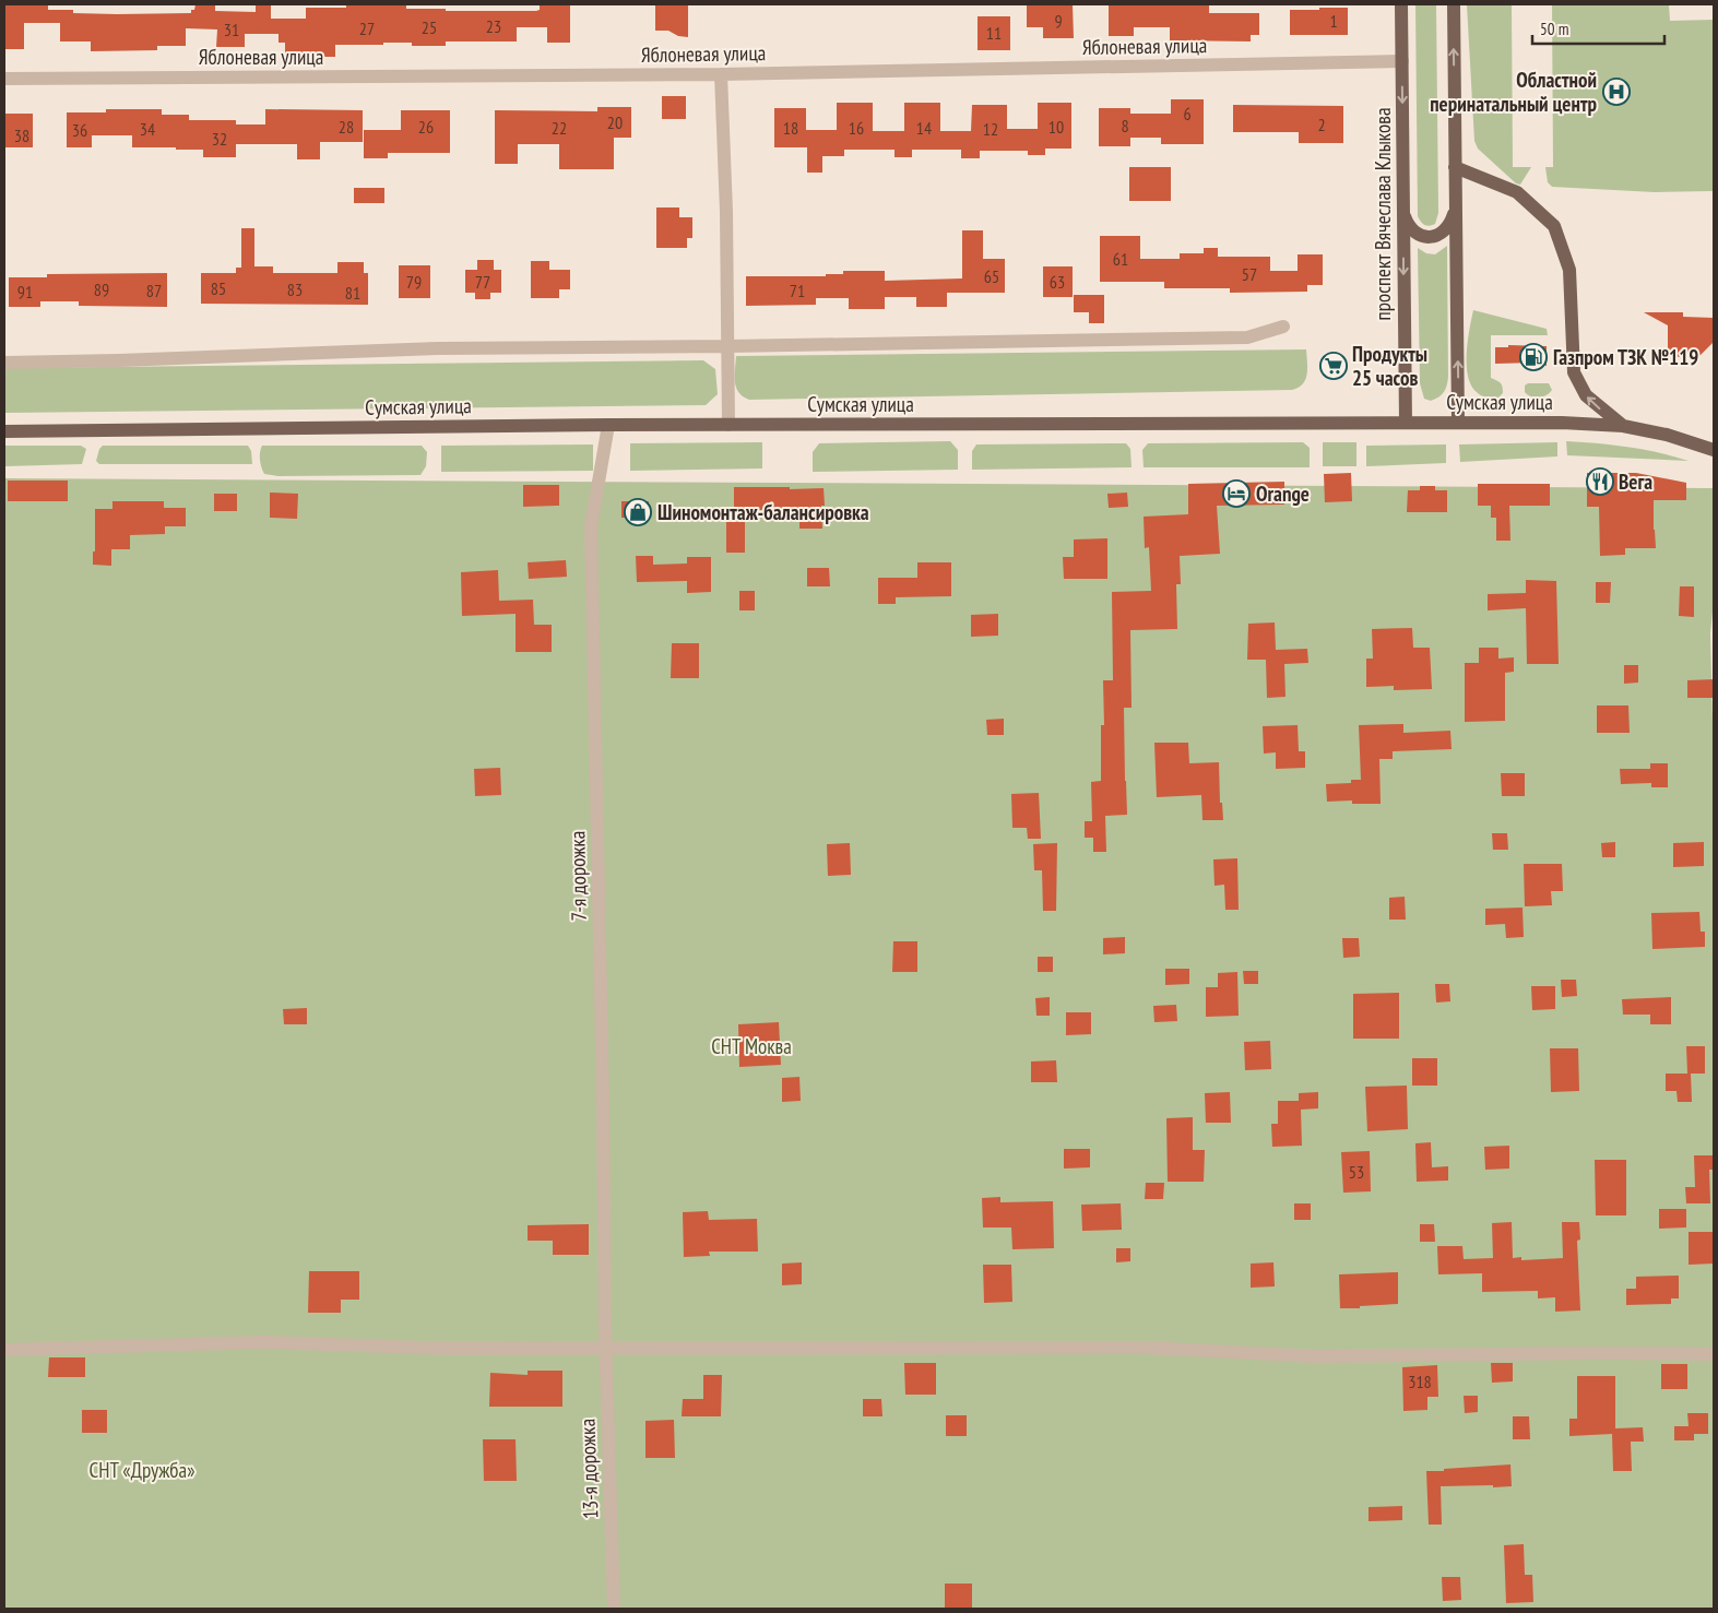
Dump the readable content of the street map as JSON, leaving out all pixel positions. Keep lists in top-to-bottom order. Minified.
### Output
{"streets":{"main road":["проспект Вячеслава Клыкова","Сумская улица"],"street":["Яблоневая улица","7-я дорожка","13-я дорожка"]},"crossings":[["Яблоневая улица","проспект Вячеслава Клыкова"],["проспект Вячеслава Клыкова","Сумская улица"],["Сумская улица","7-я дорожка"],["7-я дорожка","13-я дорожка"]],"parks":["СНТ Моква","СНТ «Дружба»"],"places":{"hospital":["Областной перинатальный центр"],"fuel station":["Газпром ТЗК №119"],"supermarket":["Продукты 25 часов"],"restaurant":["Вега"],"hotel":["Orange"],"shop":["Шиномонтаж-балансировка"]},"house_numbers":["9","1","23","25","27","31","11","6","20","2","8","28","26","10","22","18","16","14","34","12","36","38","32","61","57","65","79","77","63","85","89","83","87","71","91","81","53","318"],"scale_bar":"50 m"}
